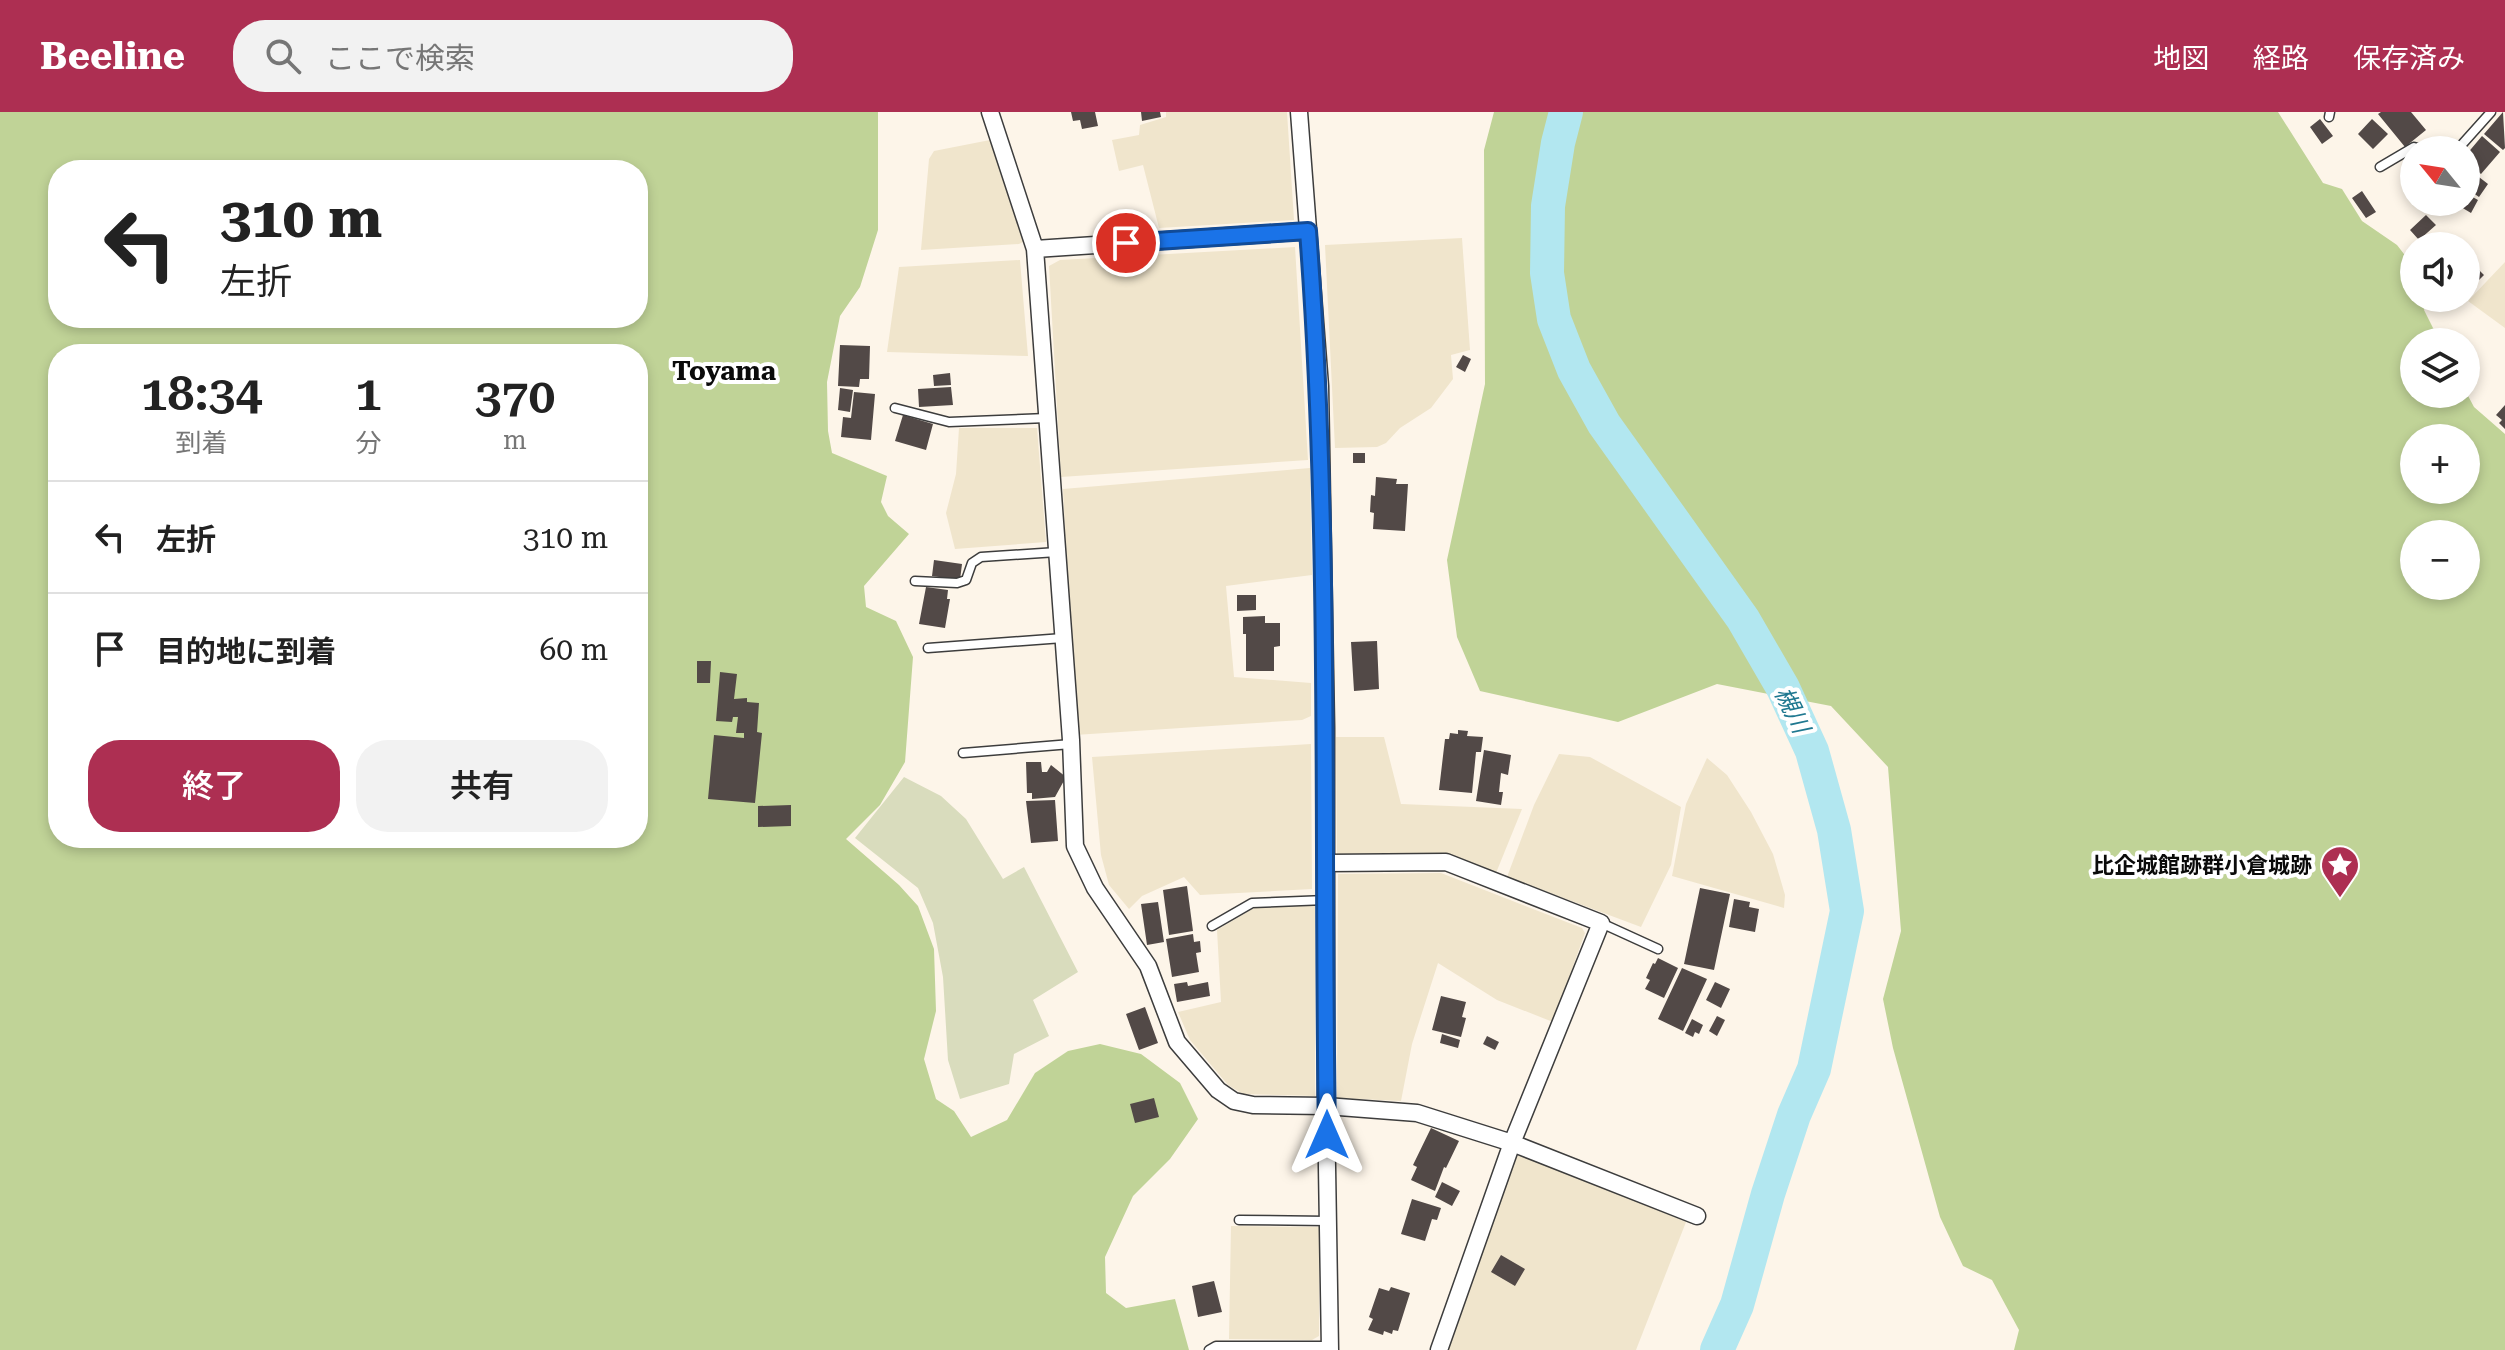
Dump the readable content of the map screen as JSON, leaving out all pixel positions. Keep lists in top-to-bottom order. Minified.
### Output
{"districts":["Toyama"],"water":["槻川"],"places":{"place":["比企城館跡群小倉城跡"]},"north":"top left","page":{"header":"Beeline","search":"ここで検索","nav":["地図","経路","保存済み"],"map_buttons":["+","−"],"turn":["310 m","左折"],"eta":["18:34","到着","1","分","370","m"],"list":[{"name":"左折","value":"310 m"},{"name":"目的地に到着","value":"60 m"}],"buttons":["終了","共有"]}}
